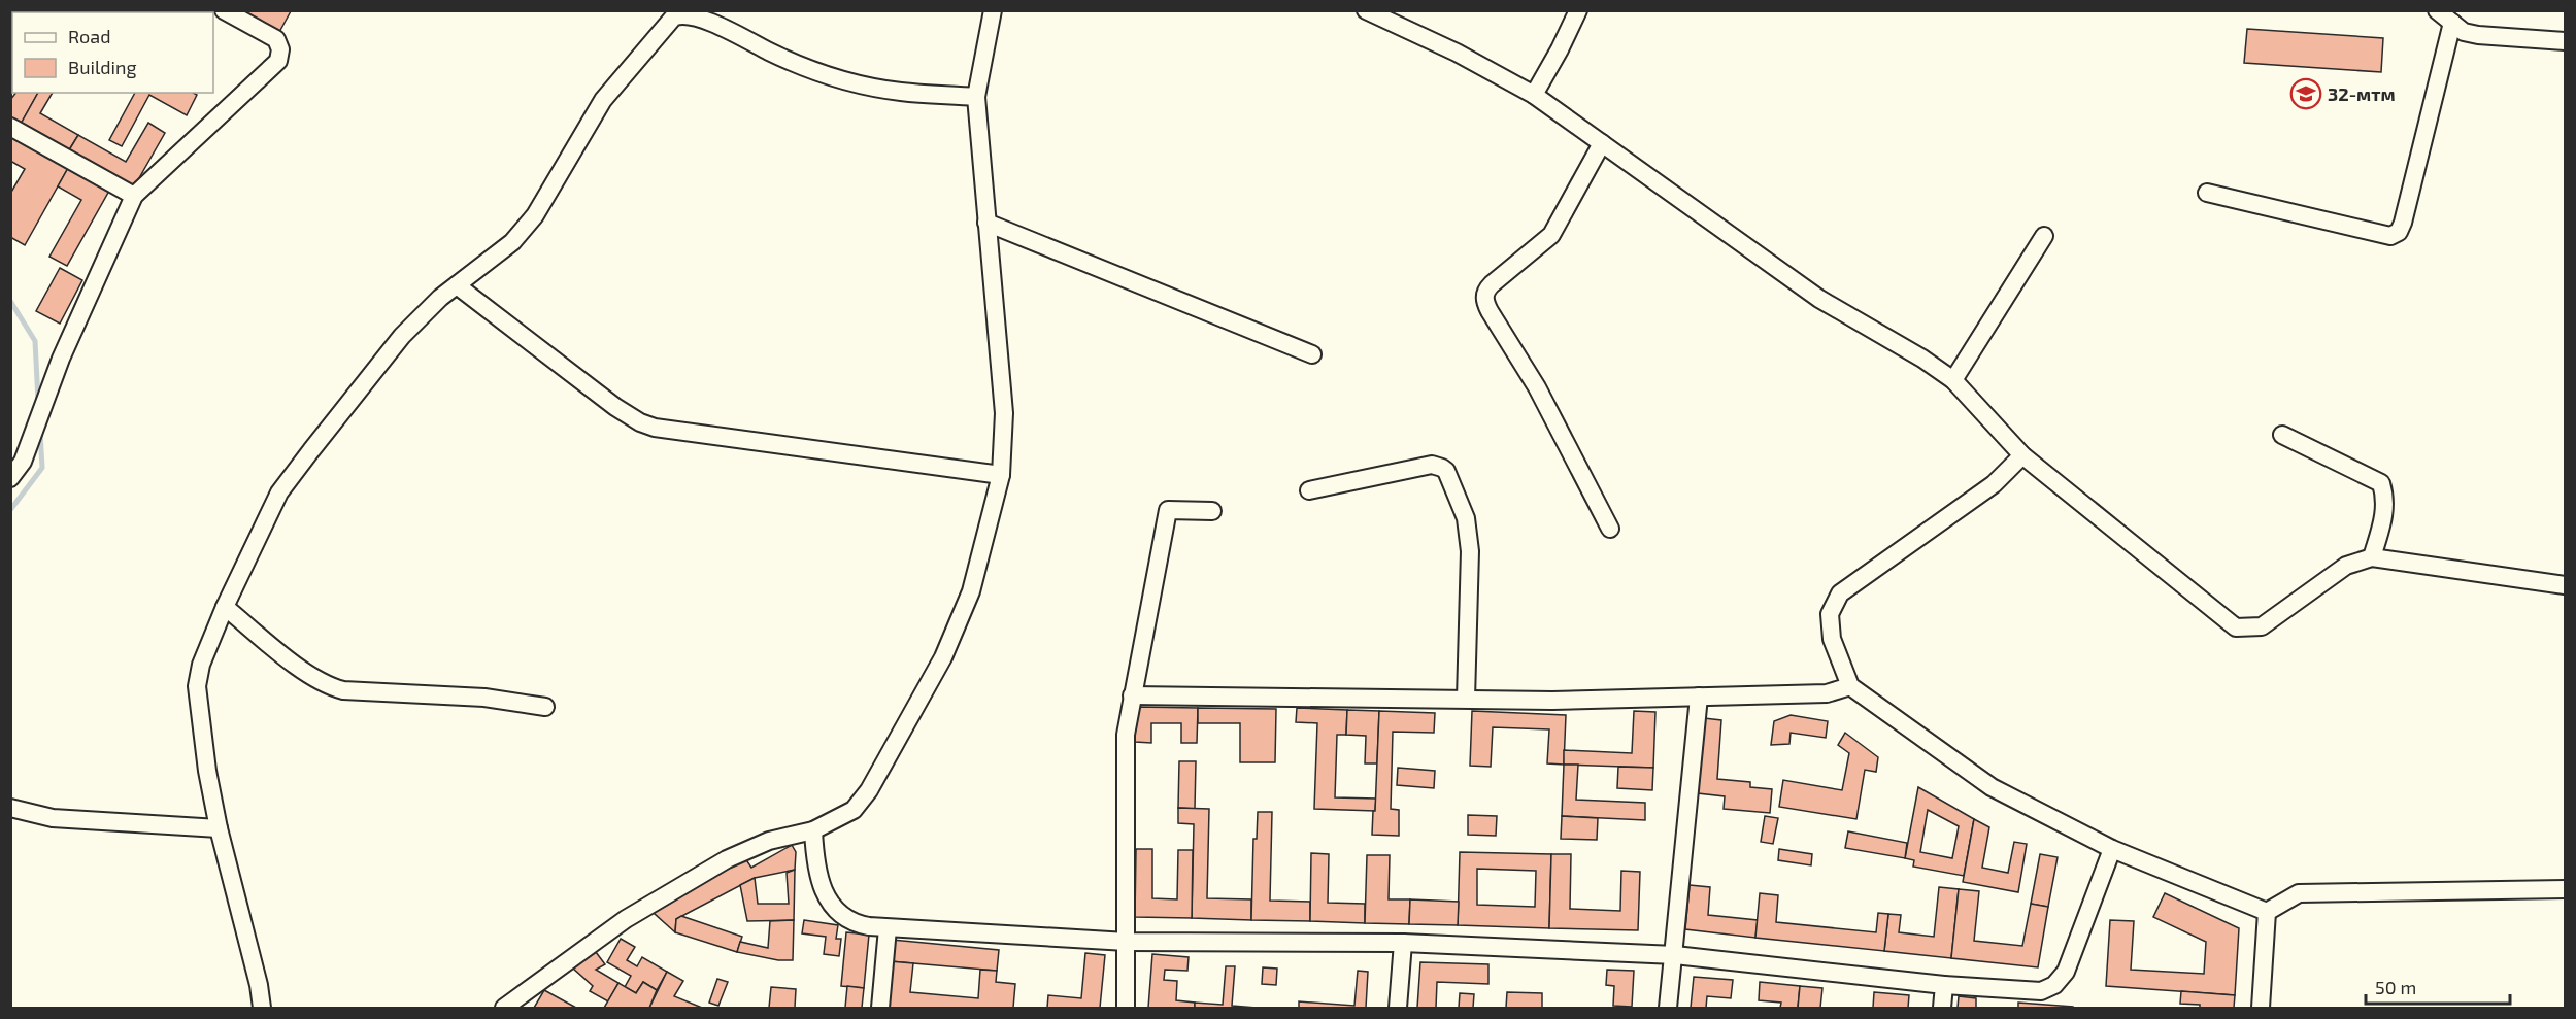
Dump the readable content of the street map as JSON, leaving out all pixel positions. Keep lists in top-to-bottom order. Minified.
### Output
{"places":{"school or university":["32-мтм"]},"legend":["Road","Building"],"scale_bar":"50 m"}
